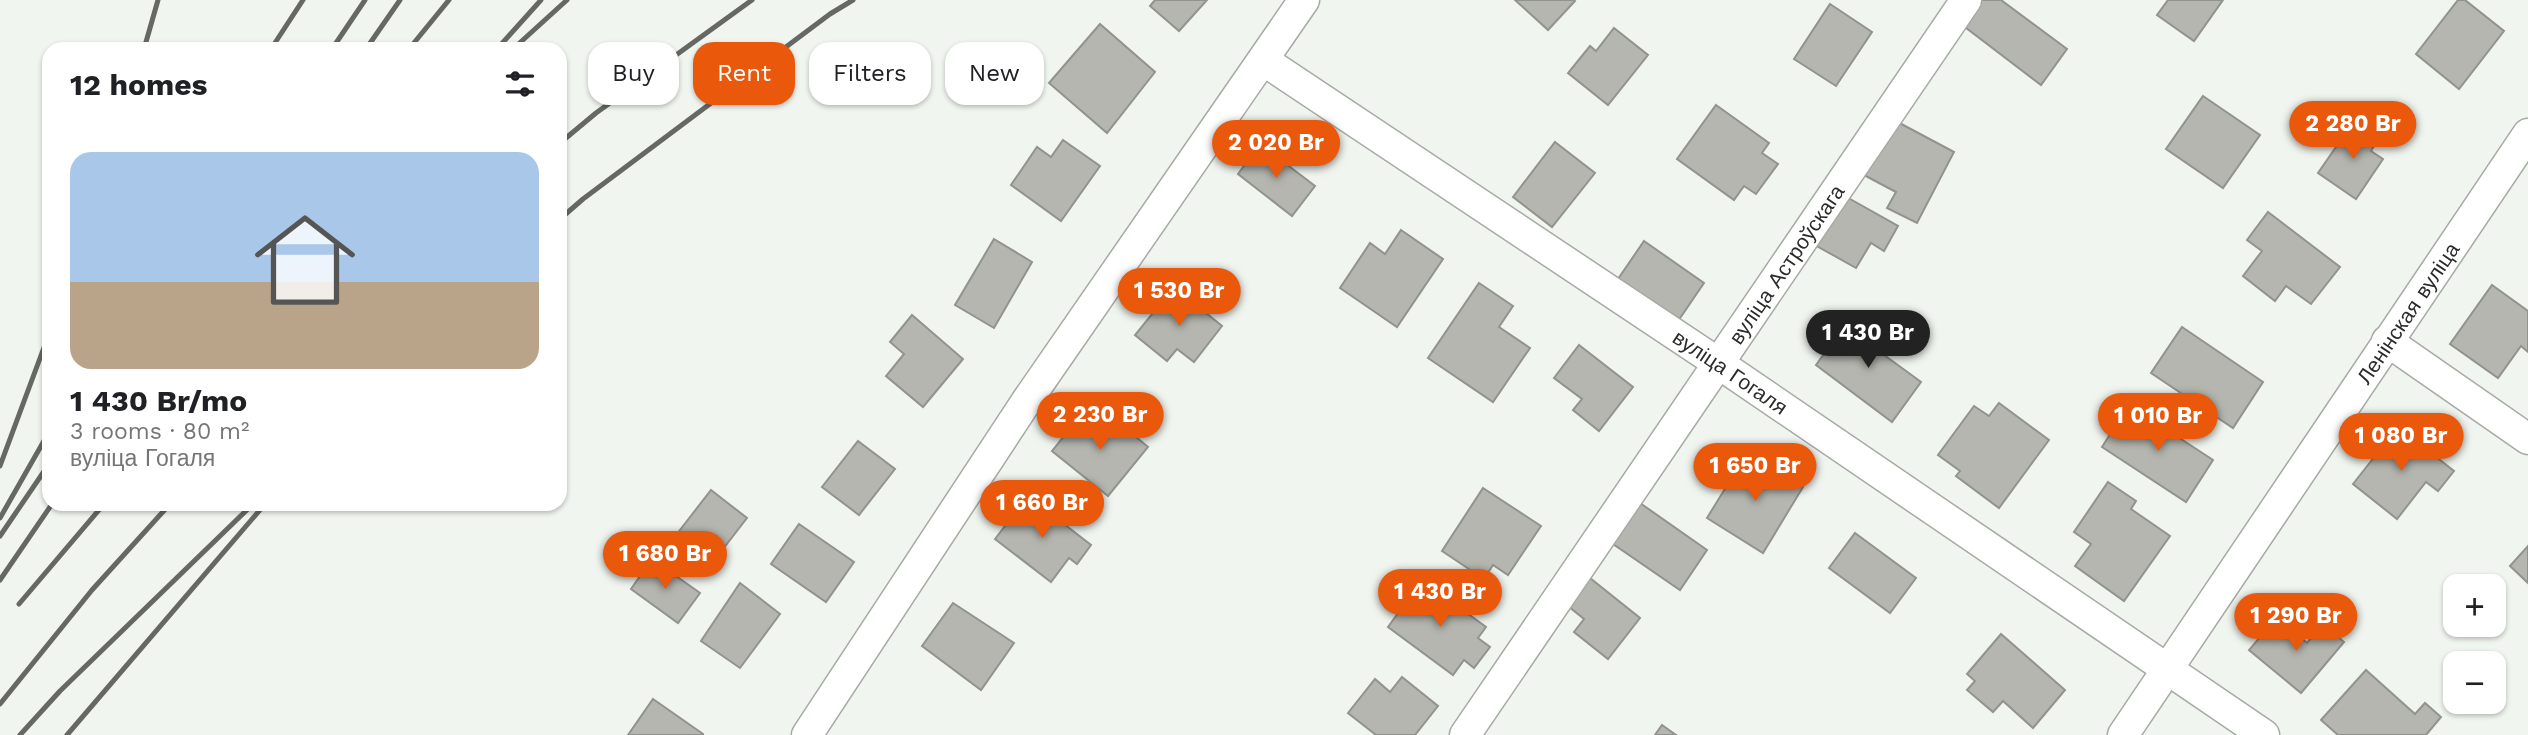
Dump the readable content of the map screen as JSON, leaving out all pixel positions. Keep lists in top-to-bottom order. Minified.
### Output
{"streets":{"street":["вуліца Астроўскага","Ленінская вуліца","вуліца Гогаля"]},"crossings":[["вуліца Астроўскага","вуліца Гогаля"],["Ленінская вуліца","вуліца Гогаля"]],"page":{"chip":["Buy","Rent","Filters","New"],"heading":"12 homes","price":["2 280 Br","2 020 Br","1 530 Br","1 430 Br","2 230 Br","1 010 Br","1 080 Br","1 650 Br","1 660 Br","1 680 Br","1 430 Br","1 290 Br"],"list":[{"name":"1 430 Br/mo","note":"3 rooms · 80 m² · вуліца Гогаля"}],"map_buttons":["+","−"]}}
